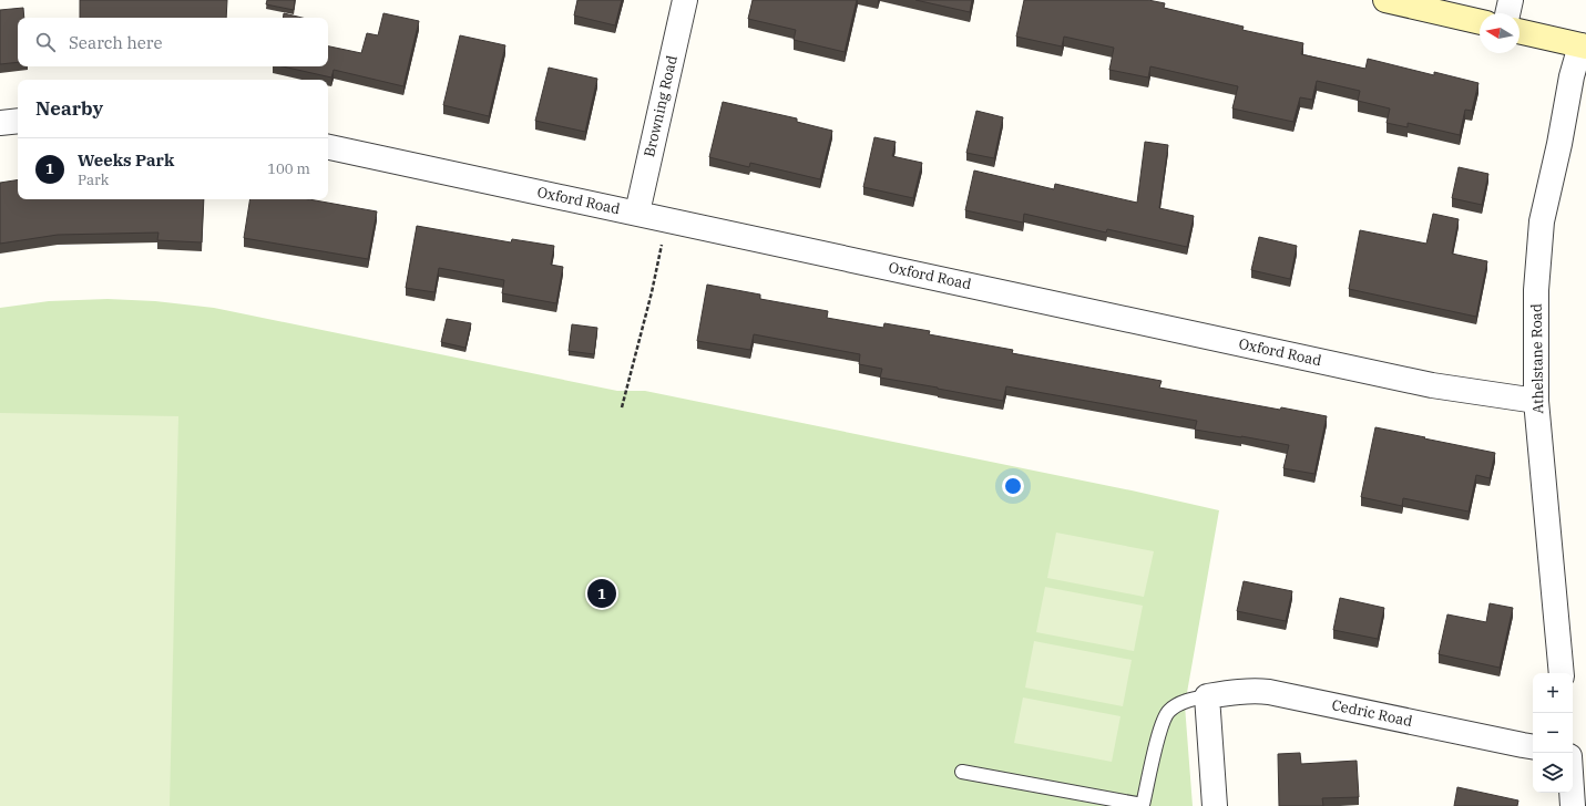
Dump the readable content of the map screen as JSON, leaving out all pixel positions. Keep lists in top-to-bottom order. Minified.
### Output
{"streets":{"street":["Browning Road","Oxford Road","Athelstane Road","Cedric Road"]},"crossings":[["Browning Road","Oxford Road"],["Oxford Road","Athelstane Road"]],"north":"left","page":{"search":"Search here","heading":"Nearby","list":[{"mark":"1","name":"Weeks Park","note":"Park","value":"100 m"}],"pins":"1","map_buttons":["+","−"]}}
